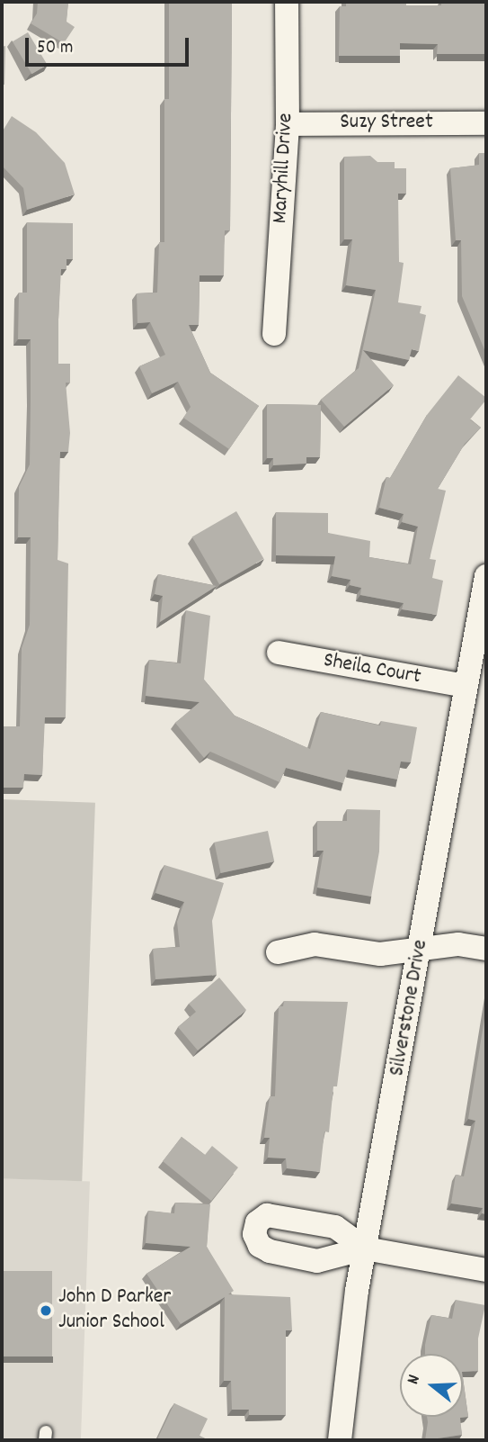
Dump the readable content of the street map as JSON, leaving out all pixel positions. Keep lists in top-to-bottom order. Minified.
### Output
{"streets":{"street":["Suzy Street","Maryhill Drive","Sheila Court","Silverstone Drive"]},"crossings":[["Suzy Street","Maryhill Drive"],["Sheila Court","Silverstone Drive"]],"places":["John D Parker Junior School"],"scale_bar":"50 m","north":"left"}
